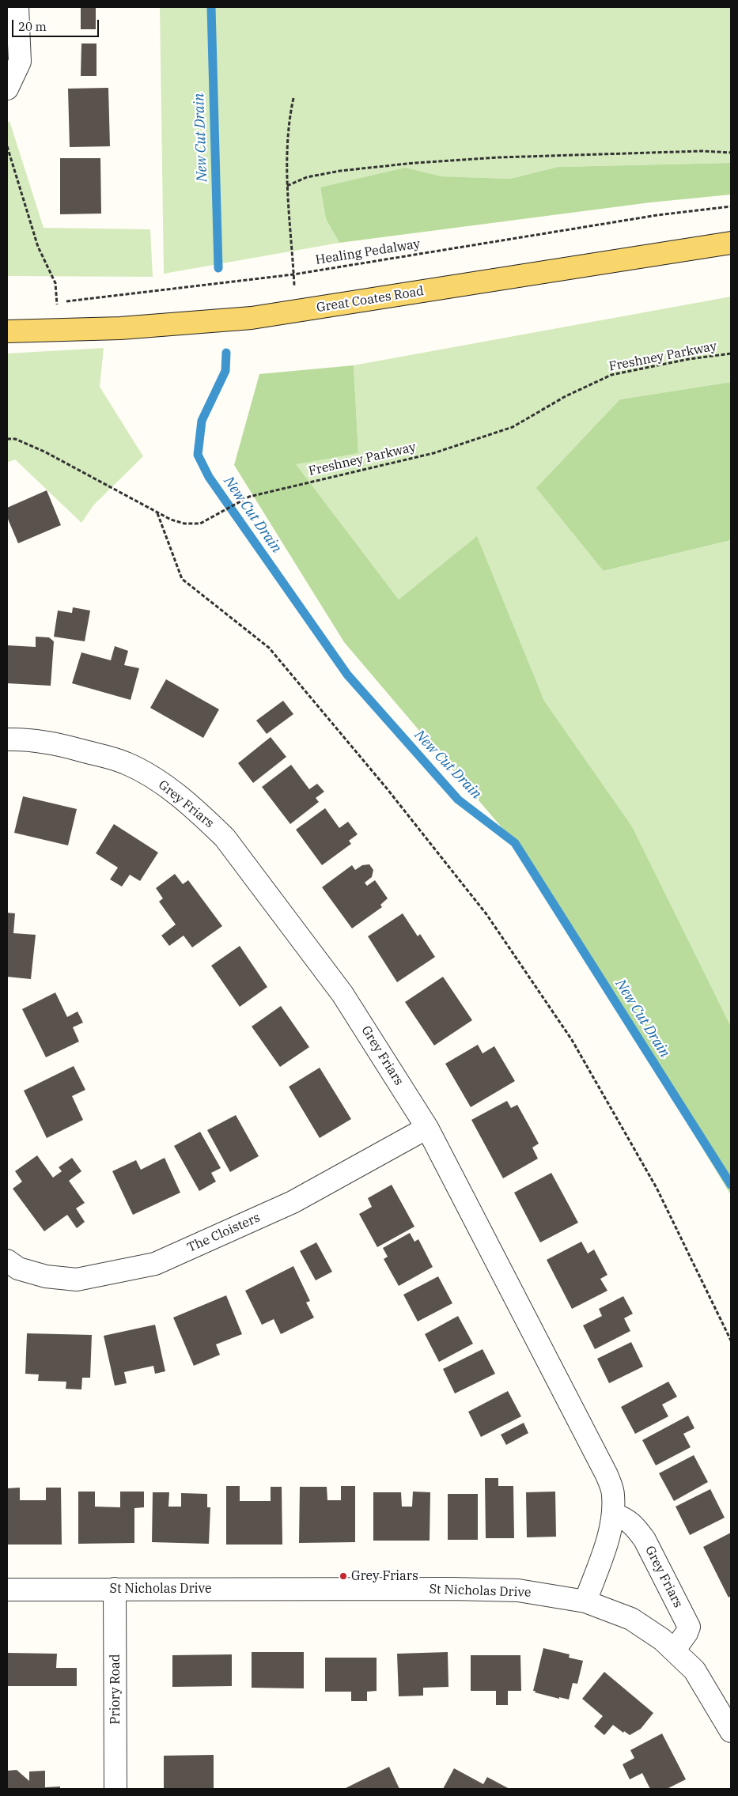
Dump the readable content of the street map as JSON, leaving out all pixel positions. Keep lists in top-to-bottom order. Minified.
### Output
{"streets":{"main road":["Great Coates Road"],"street":["Grey Friars","The Cloisters","St Nicholas Drive","Priory Road"],"path":["Healing Pedalway","Freshney Parkway"]},"crossings":[["Grey Friars","The Cloisters"],["Grey Friars","St Nicholas Drive"],["St Nicholas Drive","Priory Road"]],"water":["New Cut Drain"],"places":["Grey Friars"],"scale_bar":"20 m"}
